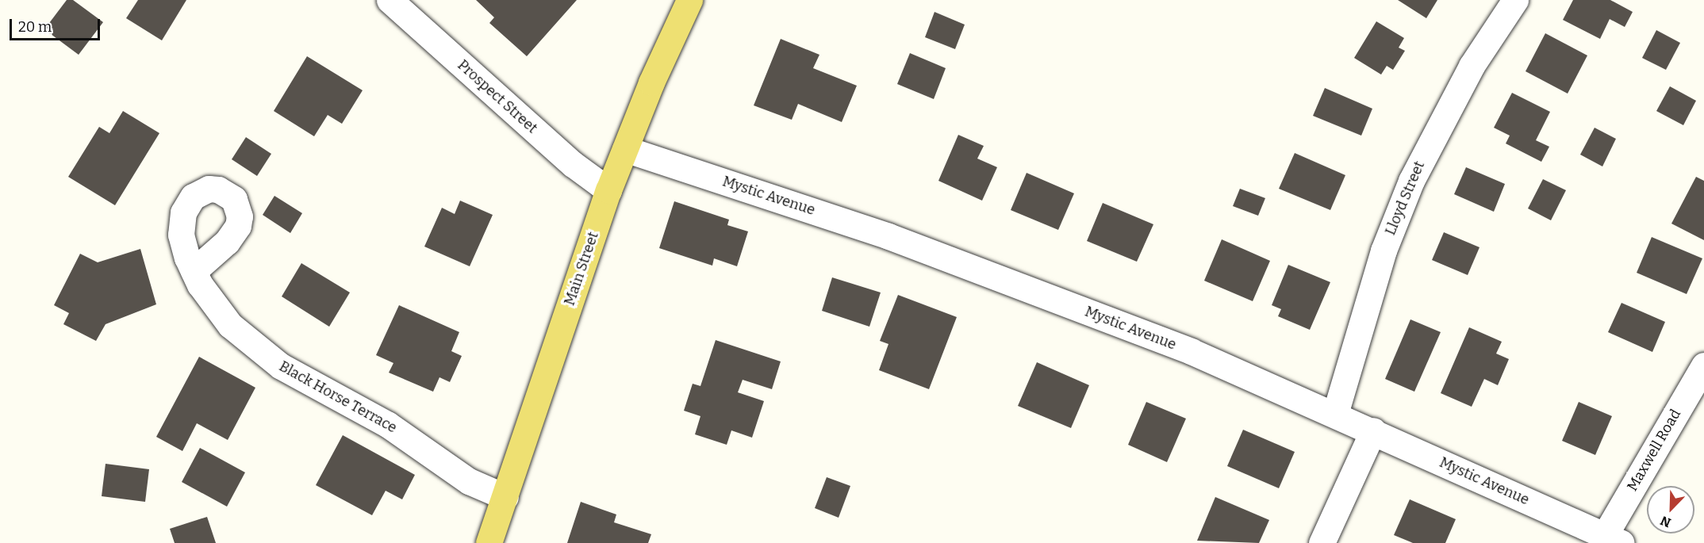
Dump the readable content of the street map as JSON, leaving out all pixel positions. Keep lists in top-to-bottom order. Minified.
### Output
{"streets":{"main road":["Main Street"],"street":["Prospect Street","Mystic Avenue","Lloyd Street","Black Horse Terrace","Maxwell Road"]},"crossings":[["Prospect Street","Main Street"],["Mystic Avenue","Lloyd Street"],["Mystic Avenue","Main Street"],["Mystic Avenue","Maxwell Road"],["Main Street","Black Horse Terrace"]],"scale_bar":"20 m","north":"bottom left"}
